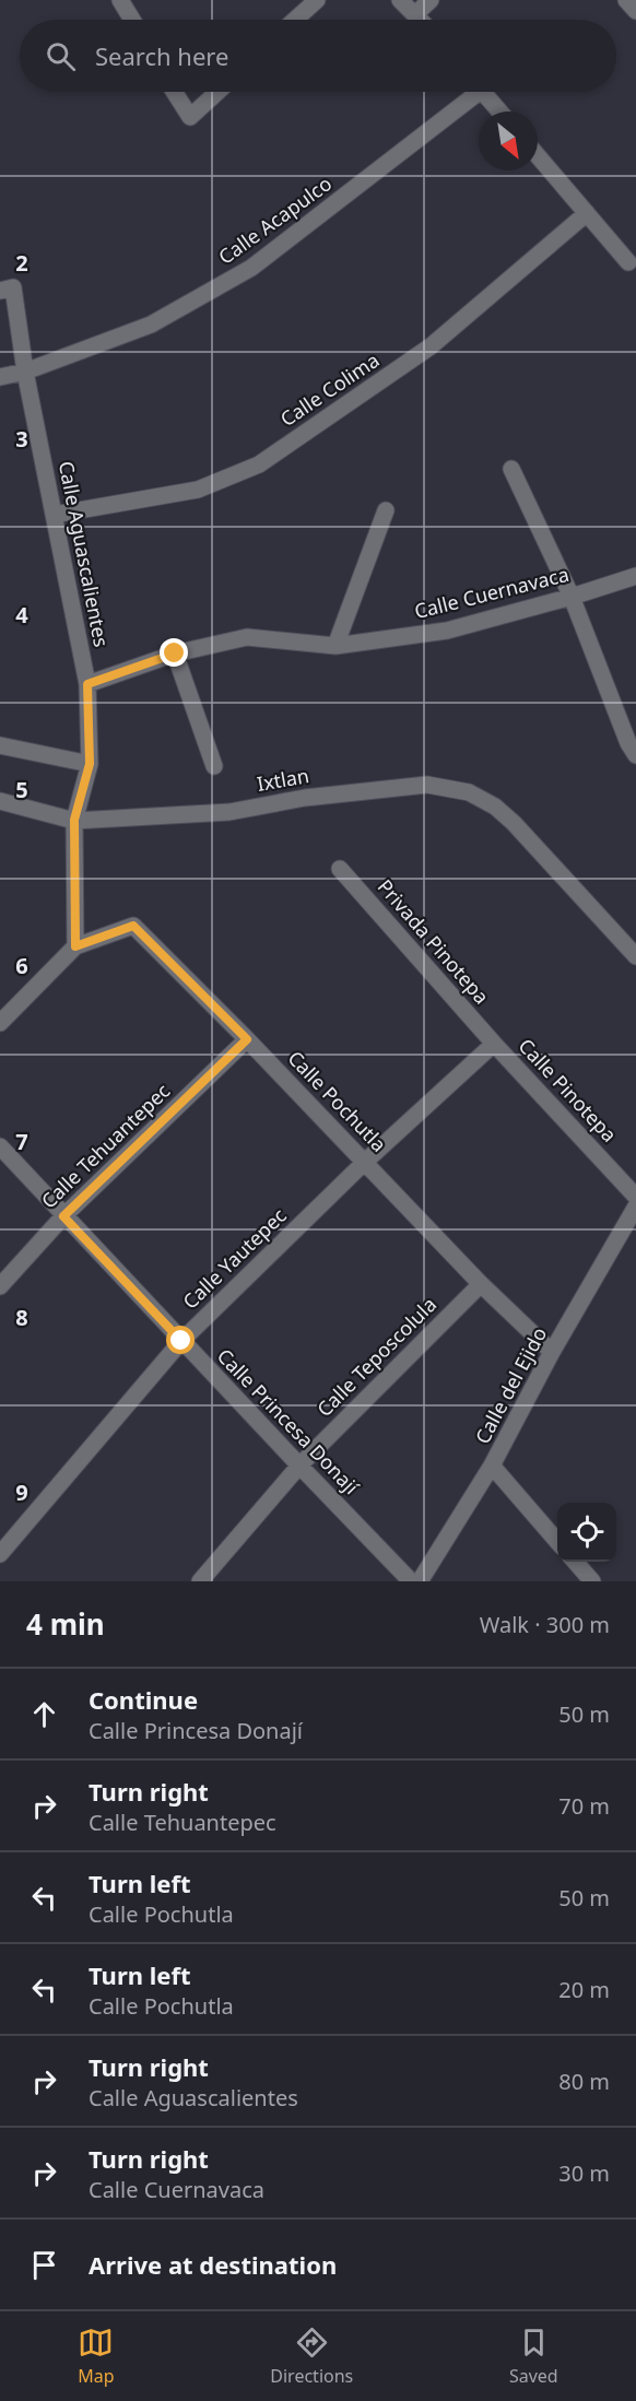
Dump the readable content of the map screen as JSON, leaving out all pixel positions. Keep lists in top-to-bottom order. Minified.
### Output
{"streets":{"street":["Calle Acapulco","Calle Colima","Calle Aguascalientes","Calle Cuernavaca","Ixtlan","Privada Pinotepa","Calle Pinotepa","Calle Pochutla","Calle Tehuantepec","Calle Yautepec","Calle Teposcolula","Calle del Ejido","Calle Princesa Donají"]},"crossings":[["Calle Acapulco","Calle Aguascalientes"],["Calle Colima","Calle Aguascalientes"],["Calle Aguascalientes","Calle Cuernavaca"],["Calle Aguascalientes","Ixtlan"],["Calle Aguascalientes","Calle Pochutla"],["Privada Pinotepa","Calle Pinotepa"],["Privada Pinotepa","Calle Yautepec"],["Calle Pinotepa","Calle Yautepec"],["Calle Pochutla","Calle Tehuantepec"],["Calle Pochutla","Calle Yautepec"],["Calle Pochutla","Calle Teposcolula"],["Calle Pochutla","Calle del Ejido"],["Calle Tehuantepec","Calle Princesa Donají"],["Calle Yautepec","Calle Princesa Donají"],["Calle Teposcolula","Calle Princesa Donají"]],"north":"bottom right","page":{"search":"Search here","heading":["4 min","Walk · 300 m"],"list":[["Continue","Calle Princesa Donají","50 m"],["Turn right","Calle Tehuantepec","70 m"],["Turn left","Calle Pochutla","50 m"],["Turn left","Calle Pochutla","20 m"],["Turn right","Calle Aguascalientes","80 m"],["Turn right","Calle Cuernavaca","30 m"],"Arrive at destination"],"nav":["Map","Directions","Saved"]},"grid":{"rows":["2","3","4","5","6","7","8","9"]}}
